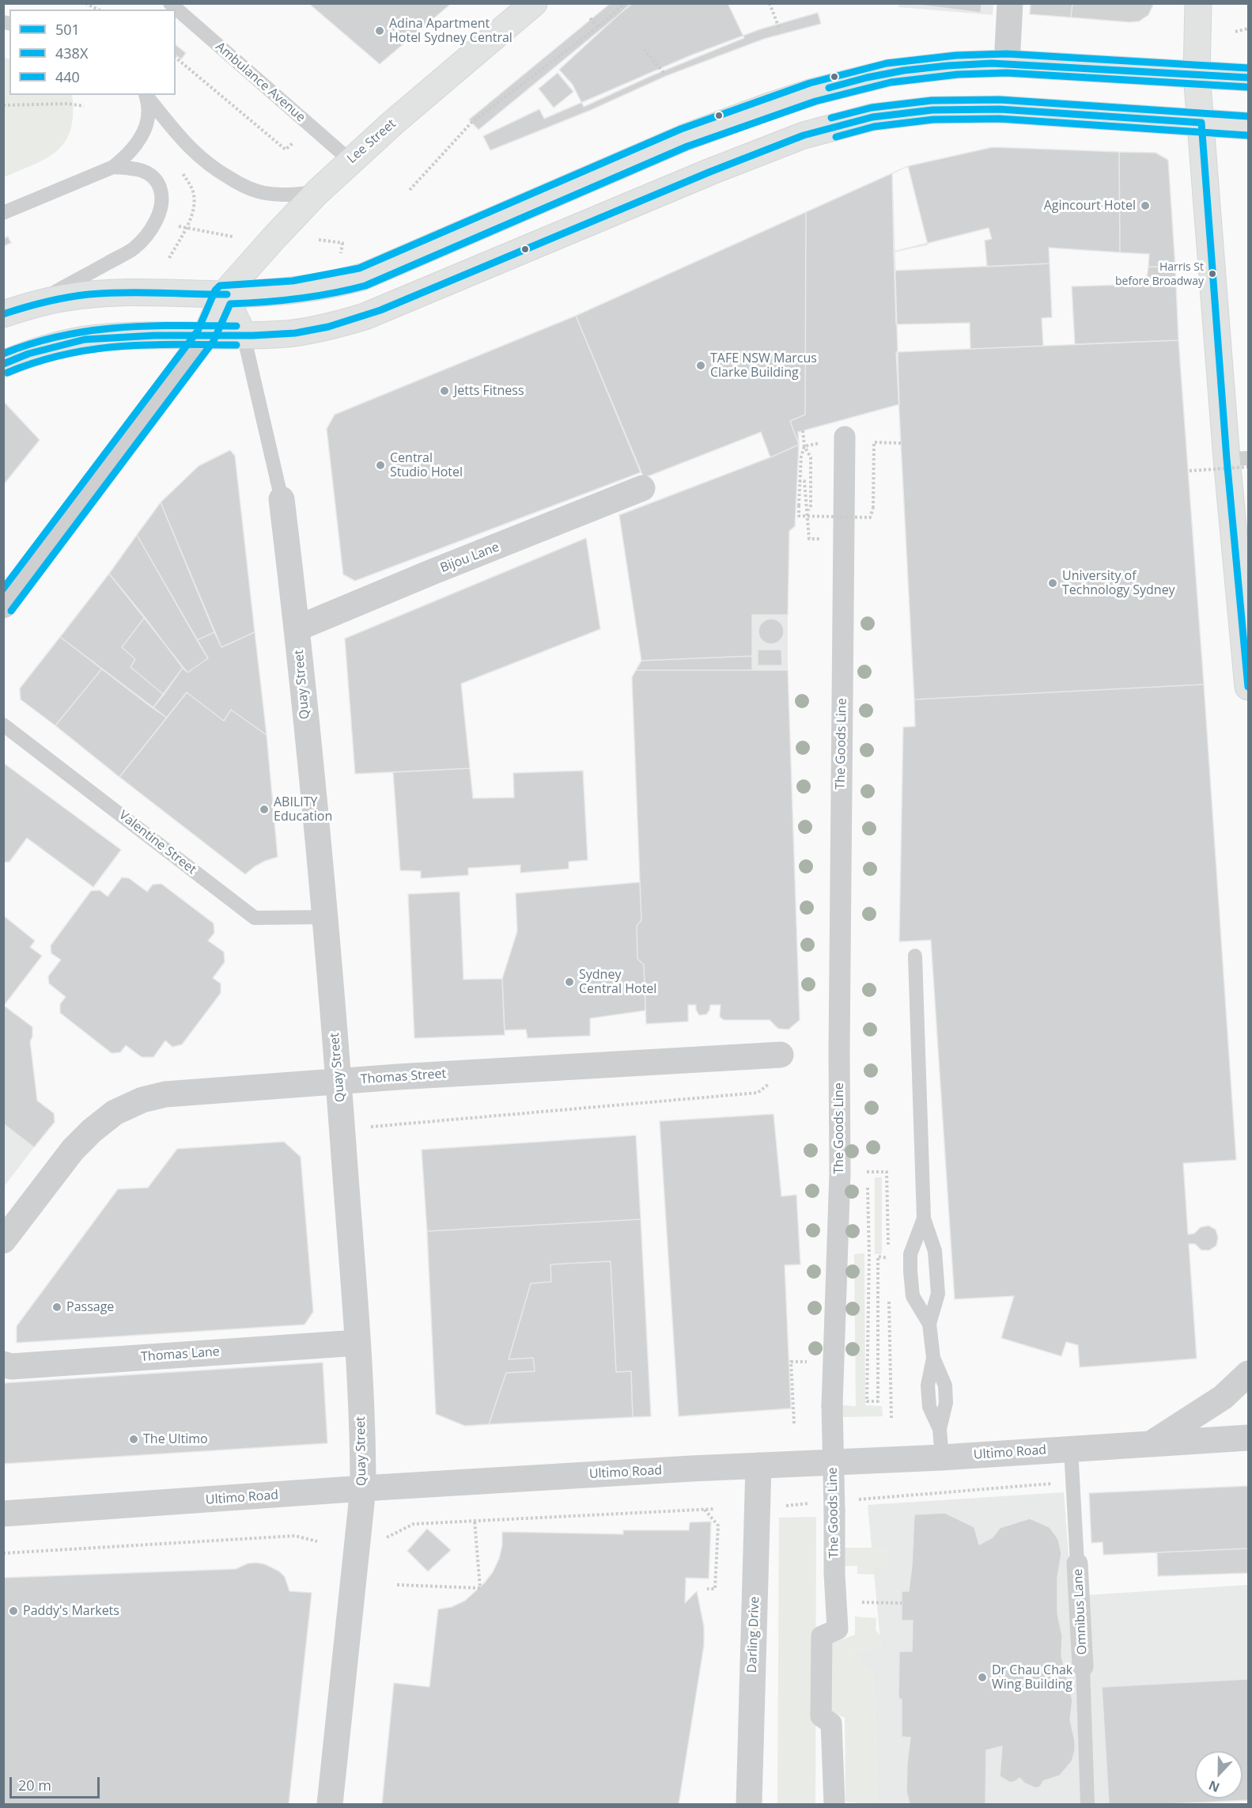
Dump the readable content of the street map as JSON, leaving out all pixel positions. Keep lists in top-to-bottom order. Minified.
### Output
{"streets":{"main road":["Lee Street"],"street":["Bijou Lane","Quay Street","The Goods Line","Thomas Street","Thomas Lane","Ultimo Road","Omnibus Lane","Darling Drive"],"lane":["Ambulance Avenue","Valentine Street"]},"crossings":[["Ambulance Avenue","Lee Street"],["Bijou Lane","Quay Street"],["Quay Street","Valentine Street"],["Quay Street","Thomas Street"],["Quay Street","Thomas Lane"],["Quay Street","Ultimo Road"],["Ultimo Road","Omnibus Lane"],["Ultimo Road","Darling Drive"]],"places":["Adina Apartment Hotel Sydney Central","Agincourt Hotel","Harris St before Broadway","TAFE NSW Marcus Clarke Building","Jetts Fitness","Central Studio Hotel","University of Technology Sydney","ABILITY Education","Sydney Central Hotel","Passage","The Ultimo","Paddy's Markets","Dr Chau Chak Wing Building"],"lines":["transit line 440","transit line 501","transit line 438X"],"legend":["501","438X","440"],"scale_bar":"20 m","north":"bottom"}
